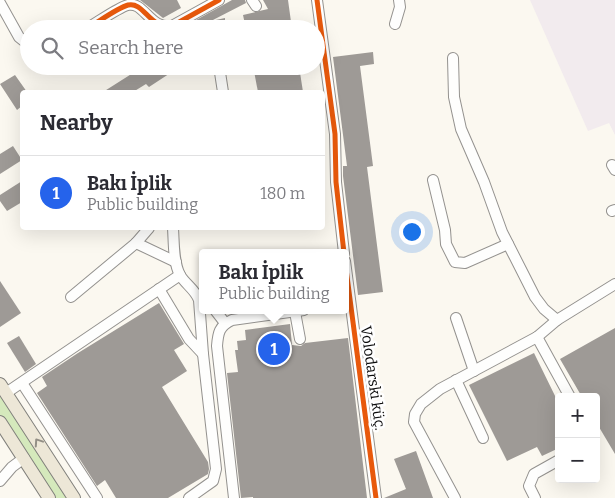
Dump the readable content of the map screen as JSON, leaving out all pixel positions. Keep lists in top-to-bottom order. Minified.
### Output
{"streets":{"street":["Volodarski küç."]},"page":{"search":"Search here","heading":"Nearby","list":[{"mark":"1","name":"Bakı İplik","note":"Public building","value":"180 m"}],"popup":["Bakı İplik","Public building"],"pins":"1","map_buttons":["+","−"]}}
